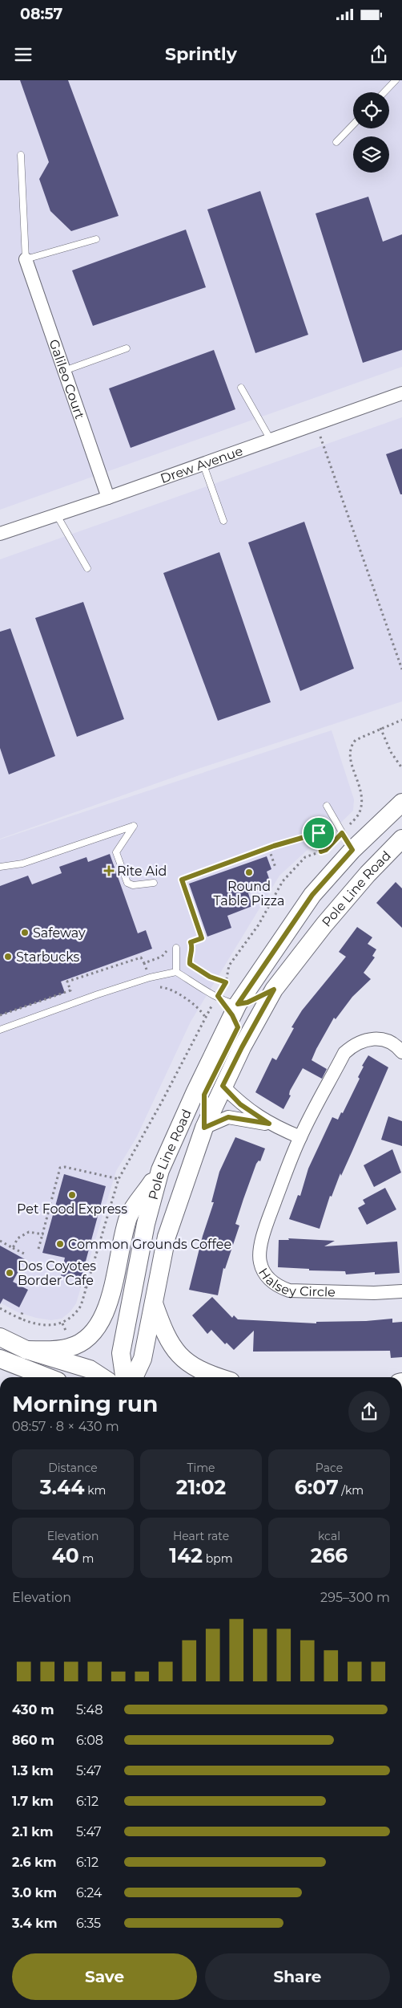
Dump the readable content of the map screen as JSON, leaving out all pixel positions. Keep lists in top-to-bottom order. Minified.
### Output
{"streets":{"main road":["Pole Line Road"],"street":["Galileo Court","Drew Avenue","Halsey Circle"]},"crossings":[["Galileo Court","Drew Avenue"]],"places":{"health":["Rite Aid"],"other":["Round Table Pizza","Safeway","Starbucks","Pet Food Express","Common Grounds Coffee","Dos Coyotes Border Cafe"]},"page":{"status":"08:57","header":"Sprintly","heading":["Morning run","08:57 · 8 × 430 m"],"stats":[["Distance","3.44 km"],["Time","21:02"],["Pace","6:07 /km"],["Elevation","40 m"],["Heart rate","142 bpm"],["kcal","266"]],"chart":["Elevation","295–300 m"],"list":[{"name":"430 m","note":"5:48"},{"name":"860 m","note":"6:08"},{"name":"1.3 km","note":"5:47"},{"name":"1.7 km","note":"6:12"},{"name":"2.1 km","note":"5:47"},{"name":"2.6 km","note":"6:12"},{"name":"3.0 km","note":"6:24"},{"name":"3.4 km","note":"6:35"}],"buttons":["Save","Share"]}}
